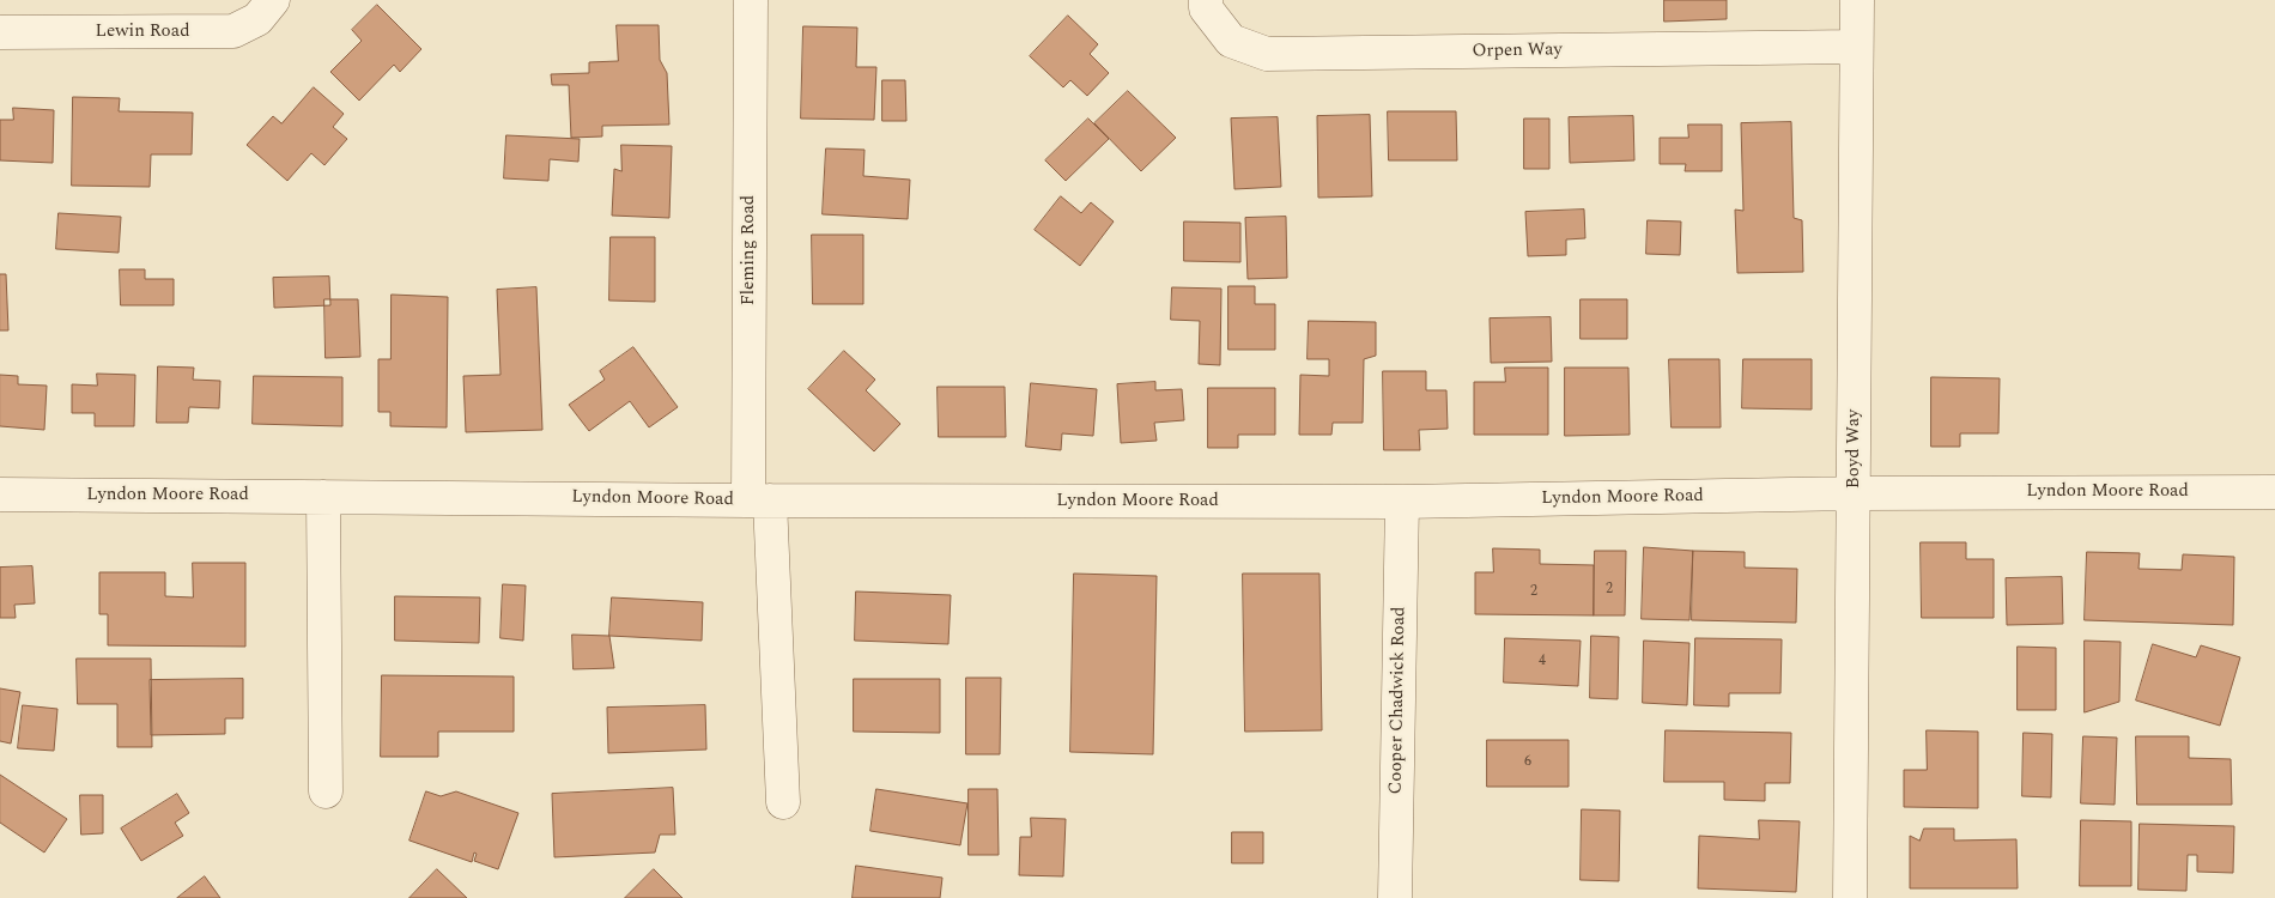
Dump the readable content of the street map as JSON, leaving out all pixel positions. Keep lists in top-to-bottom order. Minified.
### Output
{"streets":{"street":["Lewin Road","Orpen Way","Fleming Road","Boyd Way","Lyndon Moore Road","Cooper Chadwick Road"]},"crossings":[["Orpen Way","Boyd Way"],["Fleming Road","Lyndon Moore Road"],["Boyd Way","Lyndon Moore Road"],["Lyndon Moore Road","Cooper Chadwick Road"]],"house_numbers":["2","2","4","6"]}
